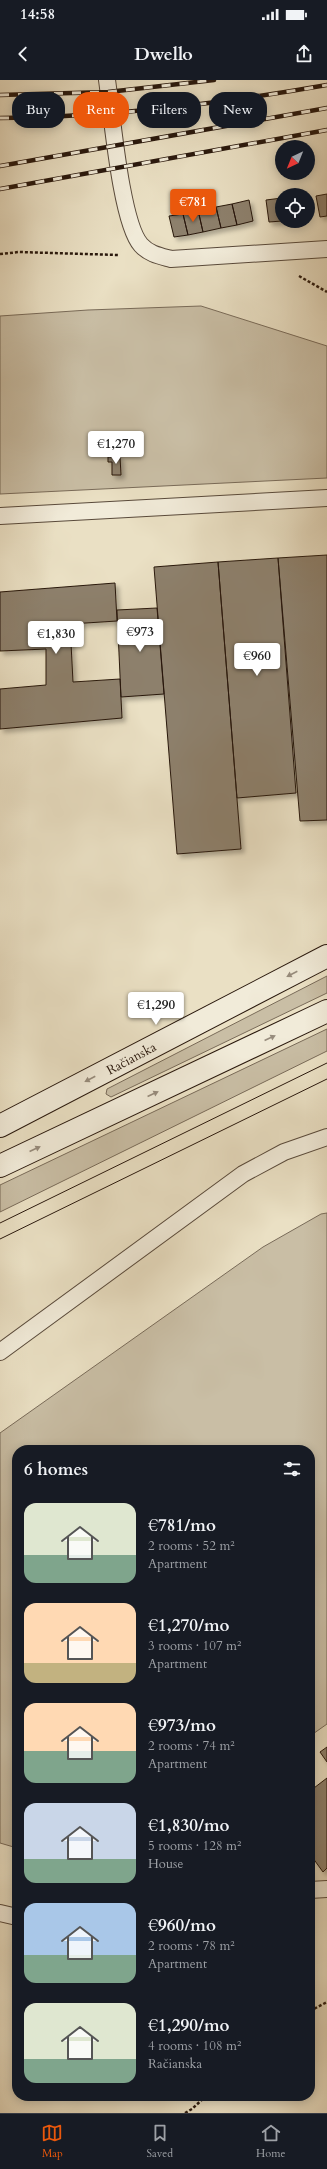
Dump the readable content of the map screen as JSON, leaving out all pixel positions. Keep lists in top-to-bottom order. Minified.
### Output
{"streets":{"main road":["Račianska"]},"north":"bottom left","page":{"status":"14:58","header":"Dwello","chip":["Buy","Rent","Filters","New"],"price":["€781","€1,270","€973","€1,830","€960","€1,290"],"heading":"6 homes","list":[{"name":"€781/mo","note":"2 rooms · 52 m² · Apartment"},{"name":"€1,270/mo","note":"3 rooms · 107 m² · Apartment"},{"name":"€973/mo","note":"2 rooms · 74 m² · Apartment"},{"name":"€1,830/mo","note":"5 rooms · 128 m² · House"},{"name":"€960/mo","note":"2 rooms · 78 m² · Apartment"},{"name":"€1,290/mo","note":"4 rooms · 108 m² · Račianska"}],"tabs":["Map","Saved","Home"]}}
